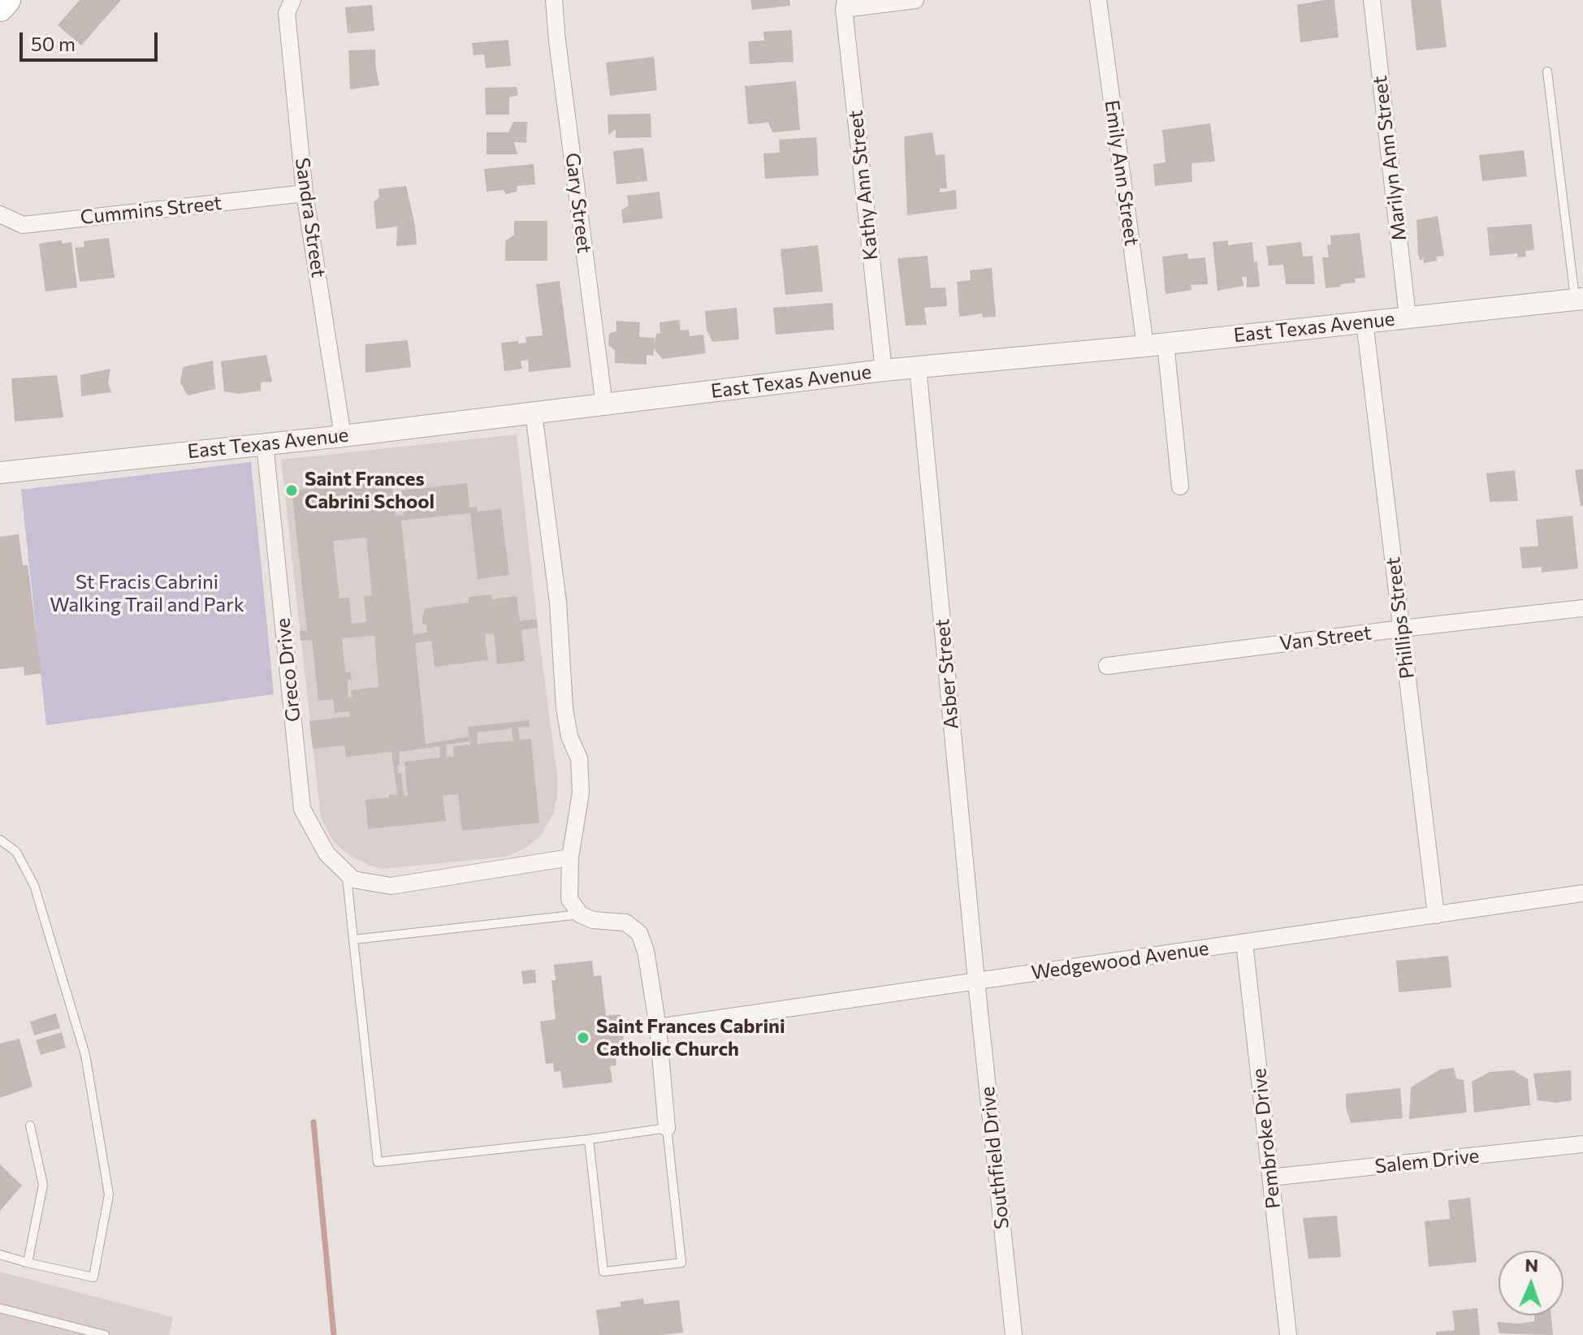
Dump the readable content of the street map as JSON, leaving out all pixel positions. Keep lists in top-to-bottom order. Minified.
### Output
{"streets":{"street":["Marilyn Ann Street","Emily Ann Street","Kathy Ann Street","Gary Street","Cummins Street","Sandra Street","East Texas Avenue","Phillips Street","Van Street","Greco Drive","Asber Street","Wedgewood Avenue","Pembroke Drive","Southfield Drive","Salem Drive"]},"crossings":[["Marilyn Ann Street","East Texas Avenue"],["Emily Ann Street","East Texas Avenue"],["Kathy Ann Street","East Texas Avenue"],["Gary Street","East Texas Avenue"],["Cummins Street","Sandra Street"],["Sandra Street","East Texas Avenue"],["East Texas Avenue","Phillips Street"],["East Texas Avenue","Greco Drive"],["East Texas Avenue","Asber Street"],["Phillips Street","Van Street"],["Phillips Street","Wedgewood Avenue"],["Asber Street","Wedgewood Avenue"],["Asber Street","Southfield Drive"],["Wedgewood Avenue","Pembroke Drive"],["Wedgewood Avenue","Southfield Drive"],["Pembroke Drive","Salem Drive"]],"parks":["St Fracis Cabrini Walking Trail and Park"],"places":["Saint Frances Cabrini School","Saint Frances Cabrini Catholic Church"],"scale_bar":"50 m","north":"top"}
